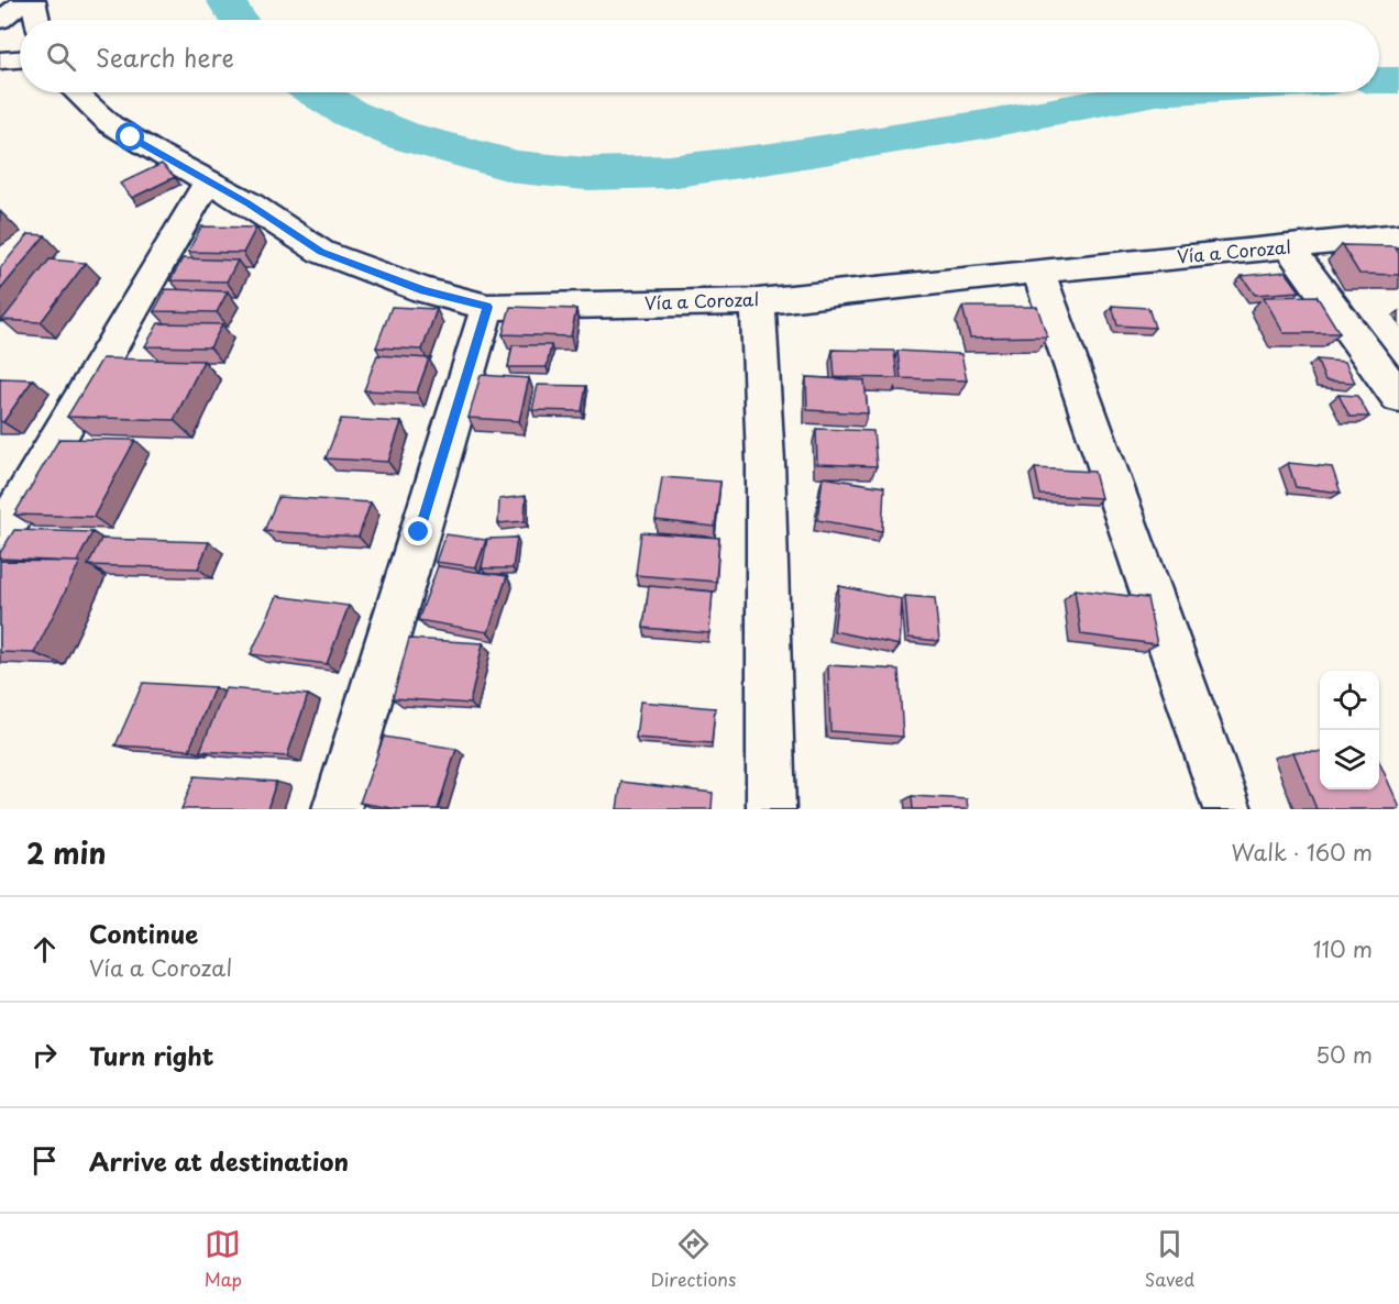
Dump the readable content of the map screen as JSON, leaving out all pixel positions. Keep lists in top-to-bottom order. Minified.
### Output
{"streets":{"street":["Vía a Corozal"]},"page":{"search":"Search here","heading":["2 min","Walk · 160 m"],"list":[["Continue","Vía a Corozal","110 m"],["Turn right","50 m"],"Arrive at destination"],"nav":["Map","Directions","Saved"]}}
